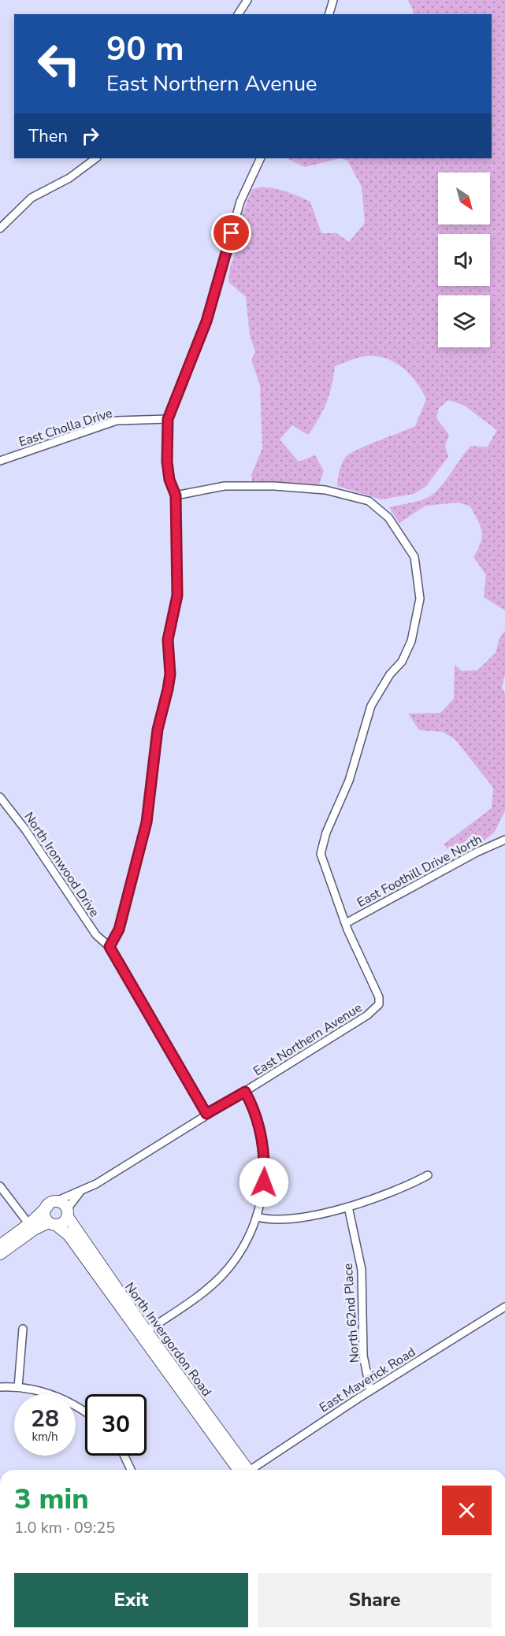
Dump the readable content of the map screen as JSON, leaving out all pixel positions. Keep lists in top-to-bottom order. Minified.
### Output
{"streets":{"street":["East Cholla Drive","North Ironwood Drive","East Foothill Drive North","East Northern Avenue","North 62nd Place","North Invergordon Road","East Maverick Road"]},"crossings":[["North Ironwood Drive","East Northern Avenue"],["East Foothill Drive North","East Northern Avenue"],["East Northern Avenue","North Invergordon Road"],["North 62nd Place","East Maverick Road"]],"north":"bottom right","page":{"turn":["90 m","East Northern Avenue"],"then":"Then","speed":"28 km/h","limit":"30","heading":["3 min","1.0 km · 09:25"],"buttons":["Exit","Share"]}}
